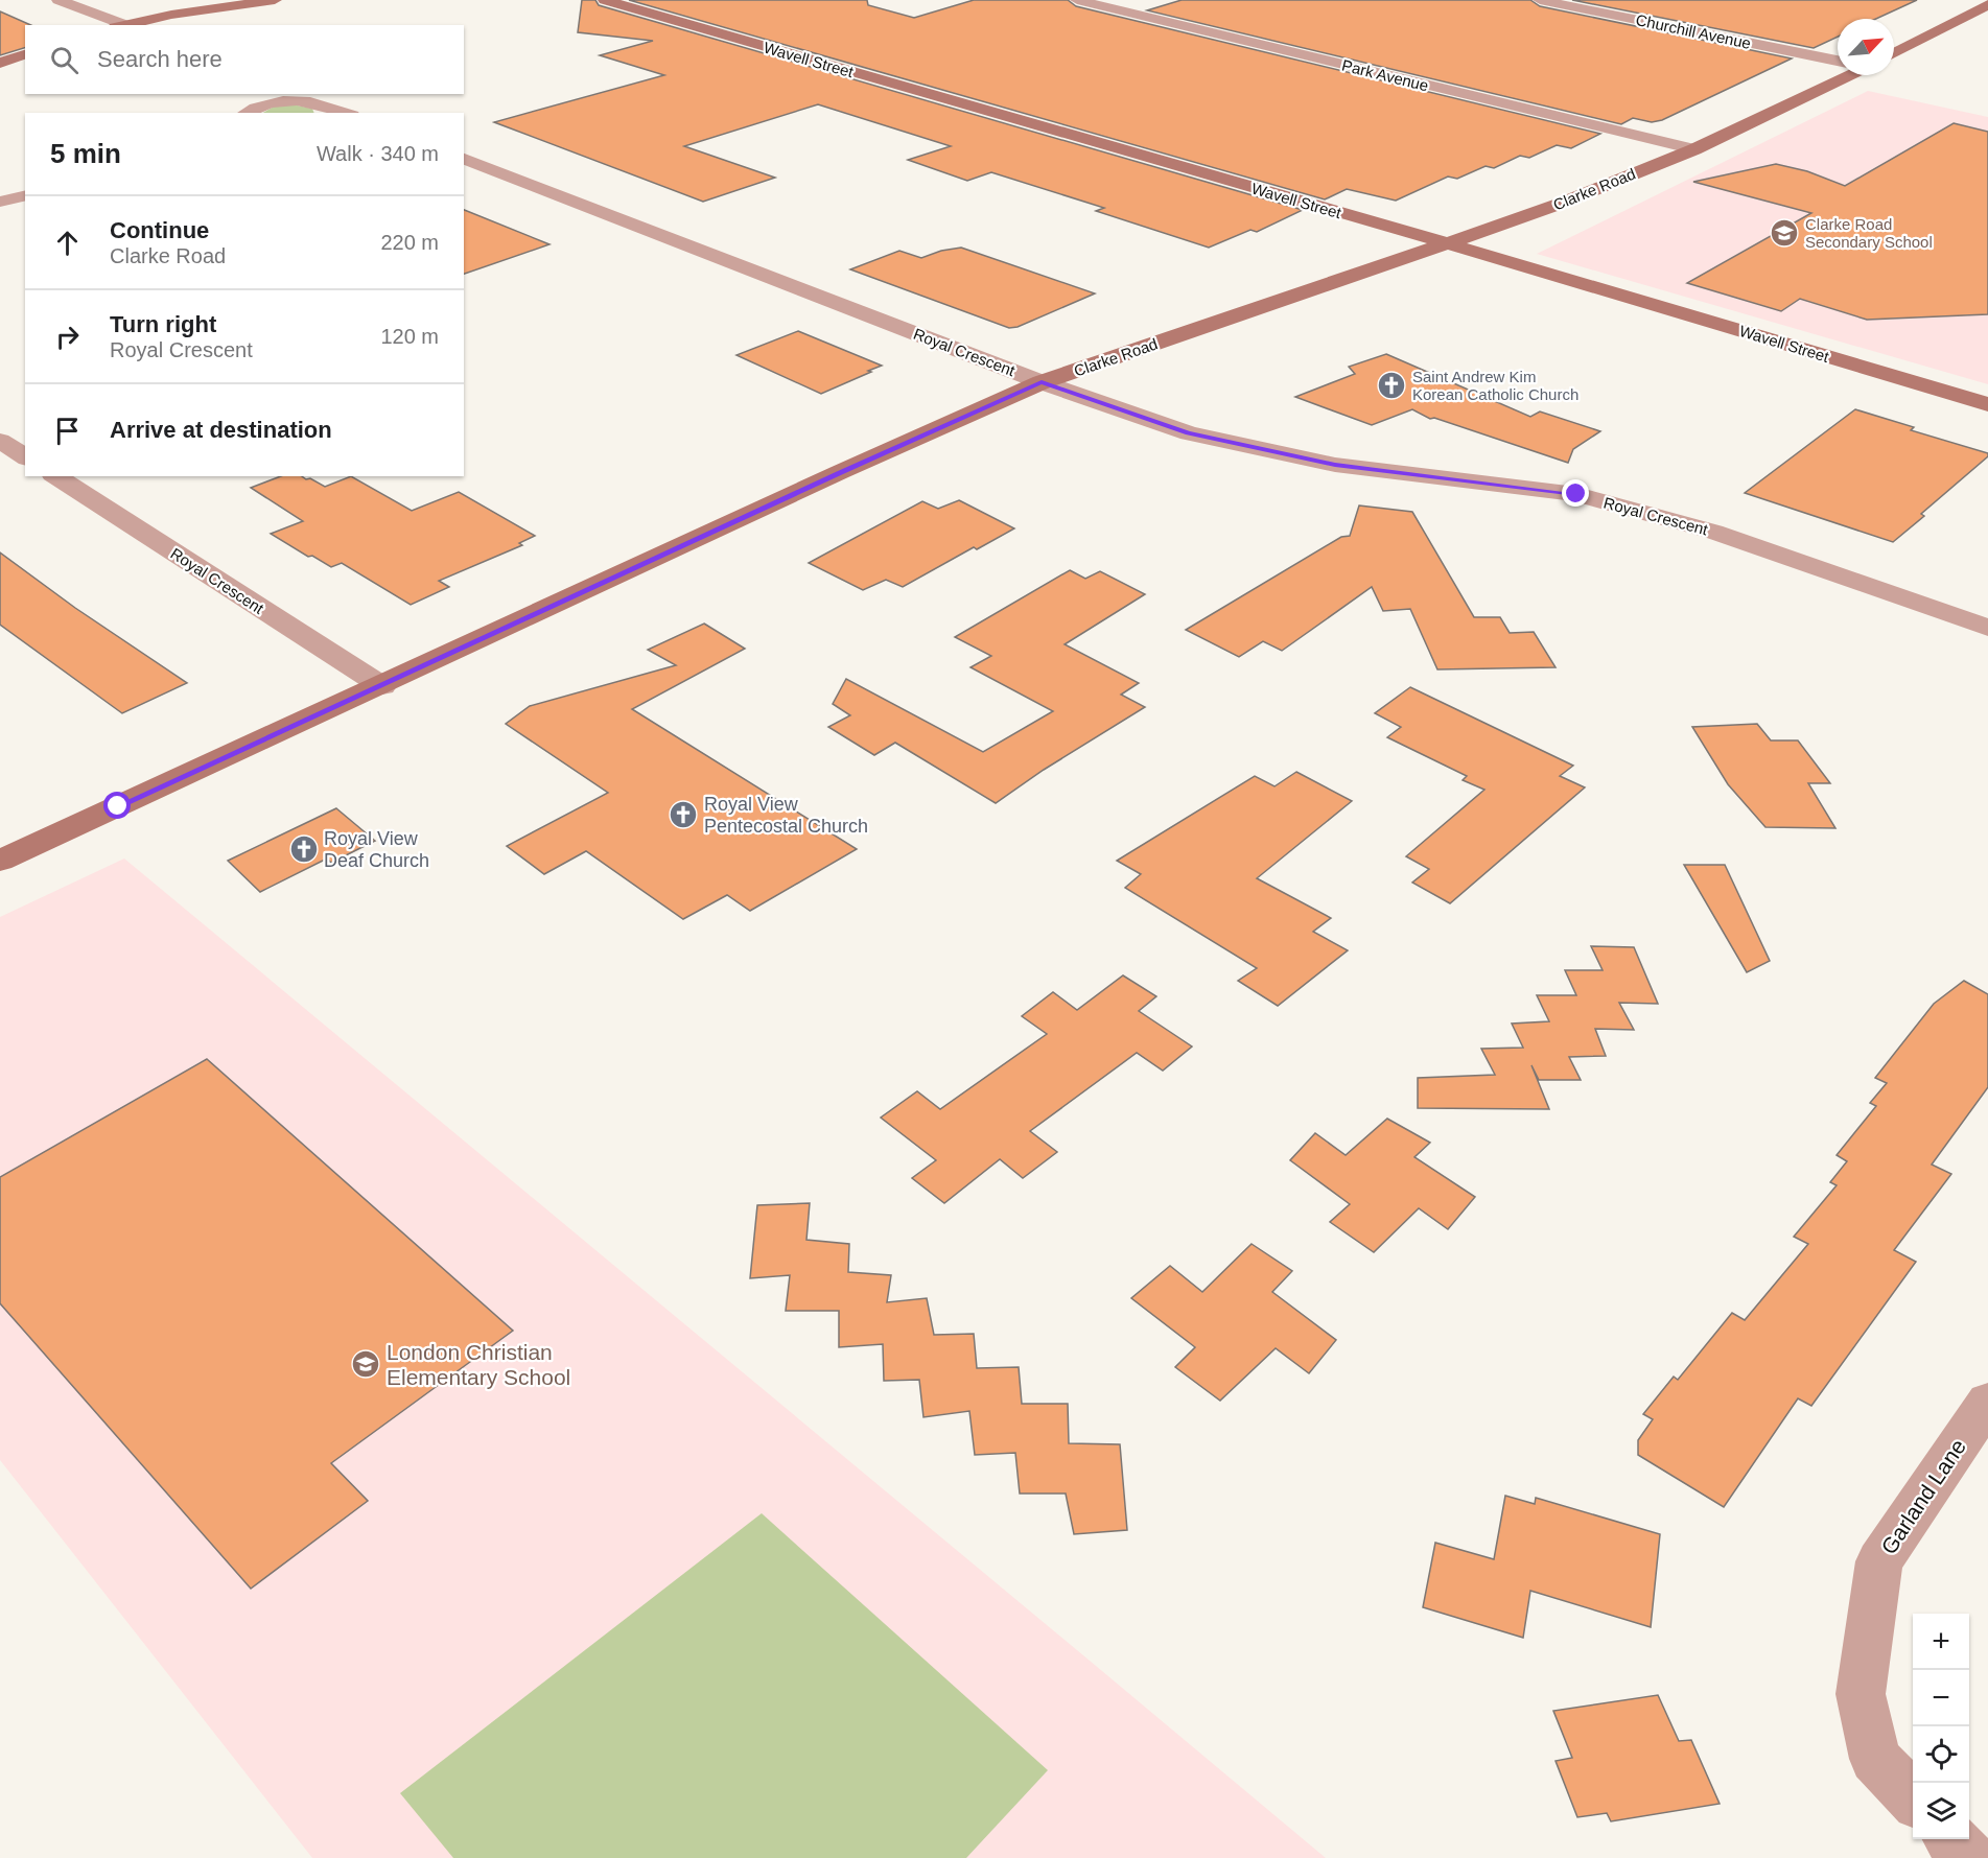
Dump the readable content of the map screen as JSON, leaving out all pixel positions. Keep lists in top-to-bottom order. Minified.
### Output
{"streets":{"main road":["Wavell Street","Clarke Road"],"street":["Churchill Avenue","Park Avenue","Royal Crescent","Garland Lane"]},"crossings":[["Wavell Street","Clarke Road"],["Park Avenue","Clarke Road"],["Clarke Road","Royal Crescent"]],"places":{"school or university":["Clarke Road Secondary School","London Christian Elementary School"],"church":["Saint Andrew Kim Korean Catholic Church","Royal View Pentecostal Church","Royal View Deaf Church"]},"north":"top right","page":{"search":"Search here","heading":["5 min","Walk · 340 m"],"list":[["Continue","Clarke Road","220 m"],["Turn right","Royal Crescent","120 m"],"Arrive at destination"],"map_buttons":["+","−"]}}
